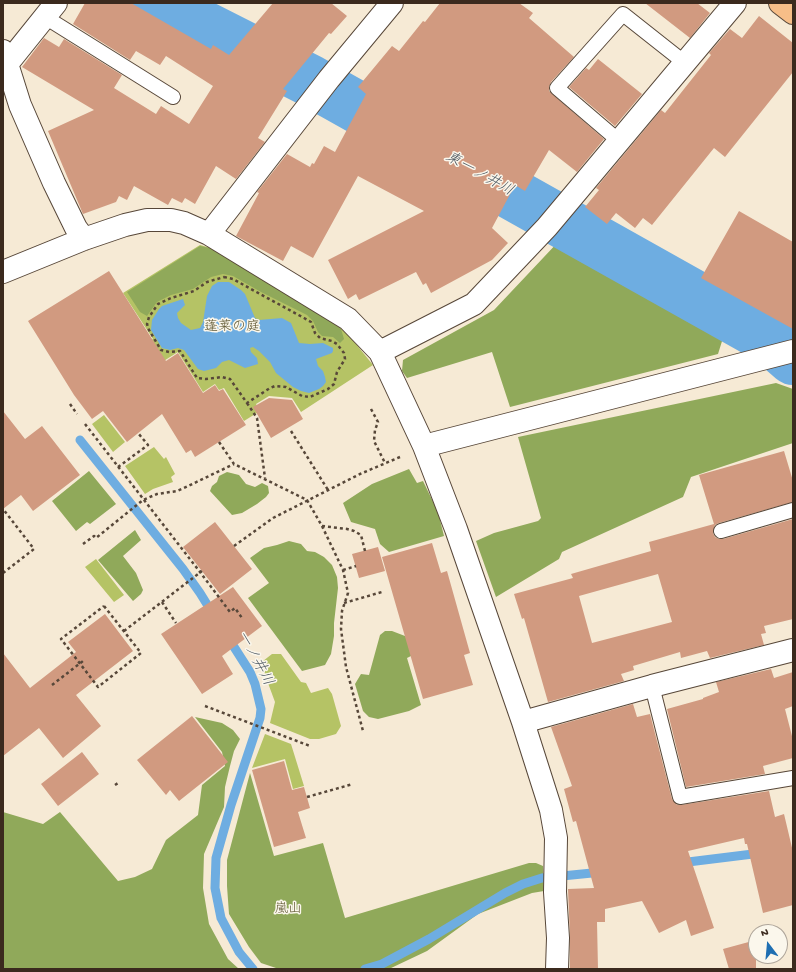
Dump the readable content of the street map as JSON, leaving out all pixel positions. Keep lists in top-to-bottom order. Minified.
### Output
{"water":["東一ノ井川","一ノ井川"],"parks":["蓬莱の庭","嵐山"],"north":"top"}
